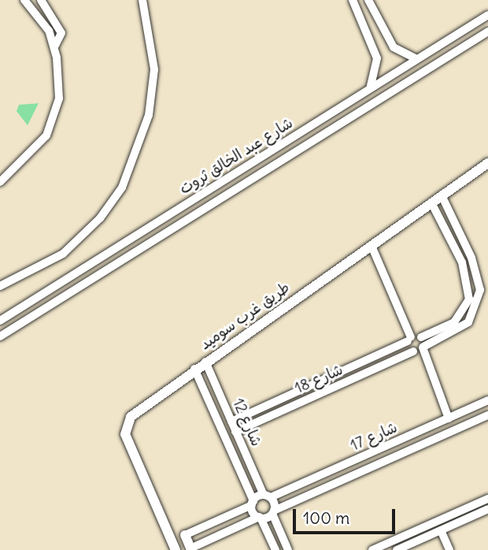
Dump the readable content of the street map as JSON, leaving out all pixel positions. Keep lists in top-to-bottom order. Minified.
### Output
{"streets":{"street":["شارع عبد الخالق ثروت","طريق غرب سوميد","شارع 18","شارع 12","شارع 17"]},"crossings":[["طريق غرب سوميد","شارع 12"],["شارع 18","شارع 12"],["شارع 12","شارع 17"]],"scale_bar":"100 m"}
